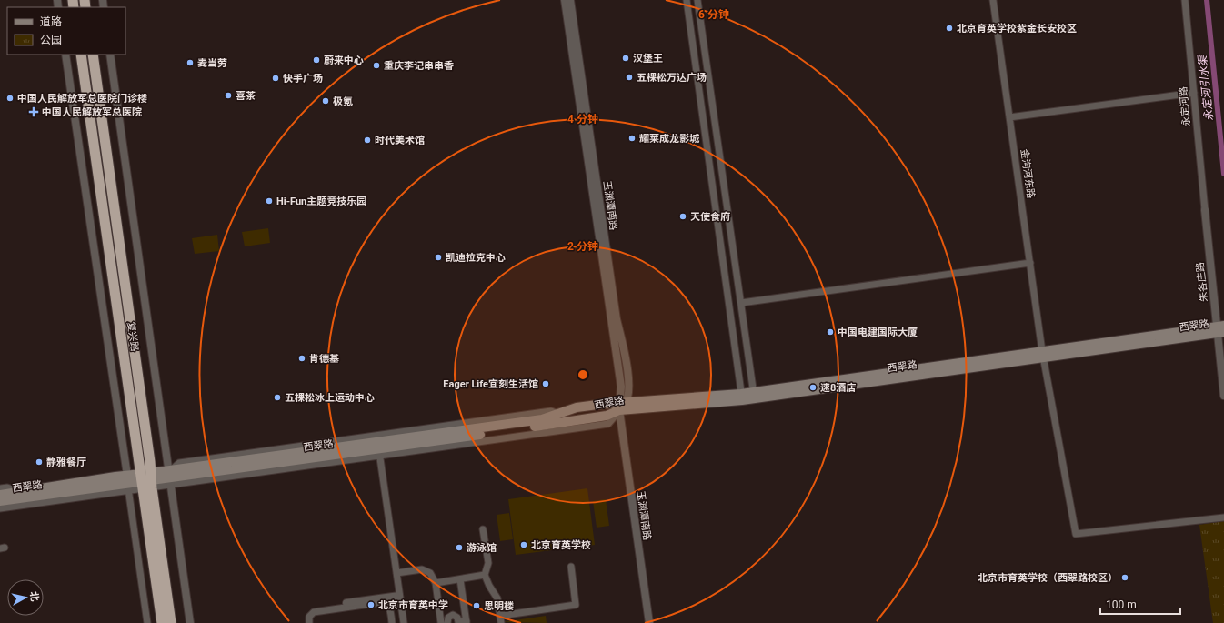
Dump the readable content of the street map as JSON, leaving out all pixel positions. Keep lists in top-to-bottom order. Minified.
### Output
{"streets":{"highway":["复兴路"],"main road":["西翠路"],"street":["永定河路","金沟河东路","玉渊潭南路","朱各庄路"]},"crossings":[["永定河路","朱各庄路"],["金沟河东路","西翠路"],["玉渊潭南路","西翠路"],["朱各庄路","西翠路"],["西翠路","复兴路"]],"water":["永定河引水渠"],"places":{"other":["北京育英学校紫金长安校区","汉堡王","蔚来中心","麦当劳","重庆李记串串香","五棵松万达广场","快手广场","喜茶","中国人民解放军总医院门诊楼","极氪","耀莱成龙影城","时代美术馆","Hi-Fun主题竞技乐园","天使食府","凯迪拉克中心","中国电建国际大厦","肯德基","Eager Life宜刻生活馆","速8酒店","五棵松冰上运动中心","静雅餐厅","北京育英学校","游泳馆","北京市育英学校（西翠路校区）","北京市育英中学","思明楼"],"health":["中国人民解放军总医院"]},"legend":["道路","公园"],"scale_bar":"100 m","north":"right","rings":["6 分钟","4 分钟","2 分钟"]}
